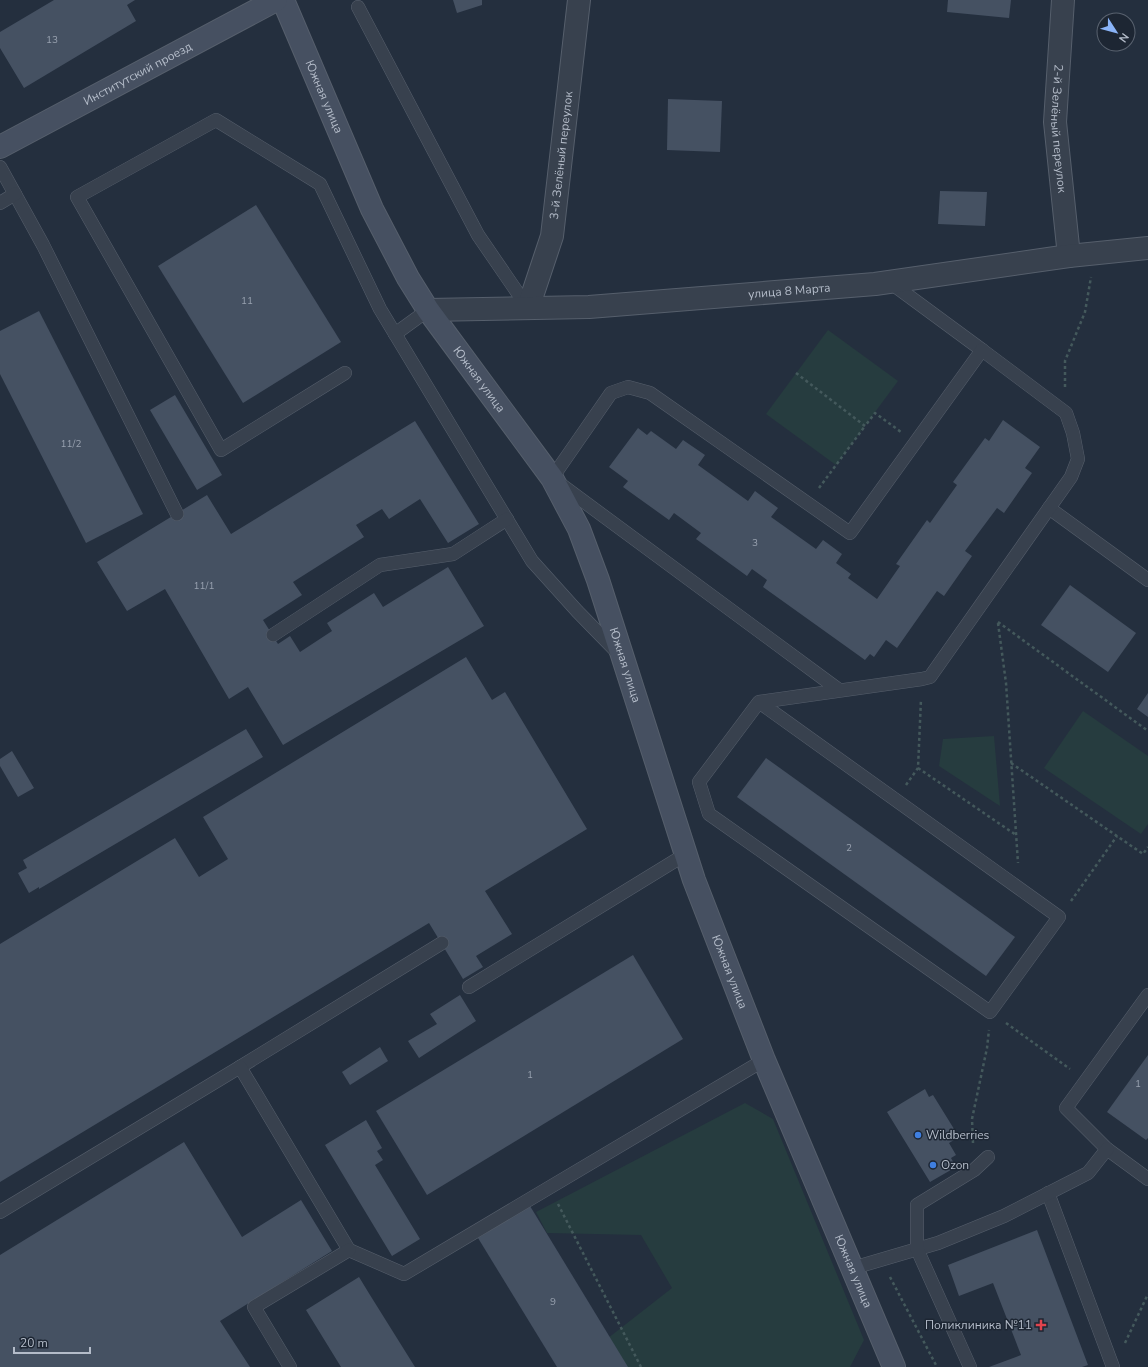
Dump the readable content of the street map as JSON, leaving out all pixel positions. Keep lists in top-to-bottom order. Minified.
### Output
{"streets":{"street":["Институтский проезд","Южная улица","2-й Зелёный переулок","3-й Зелёный переулок","улица 8 Марта"]},"crossings":[["Южная улица","улица 8 Марта"],["2-й Зелёный переулок","улица 8 Марта"],["3-й Зелёный переулок","улица 8 Марта"]],"places":{"other":["Wildberries","Ozon"],"health":["Поликлиника №11"]},"house_numbers":["13","11","11/2","3","11/1","2","1","1","9"],"scale_bar":"20 m","north":"bottom right"}
